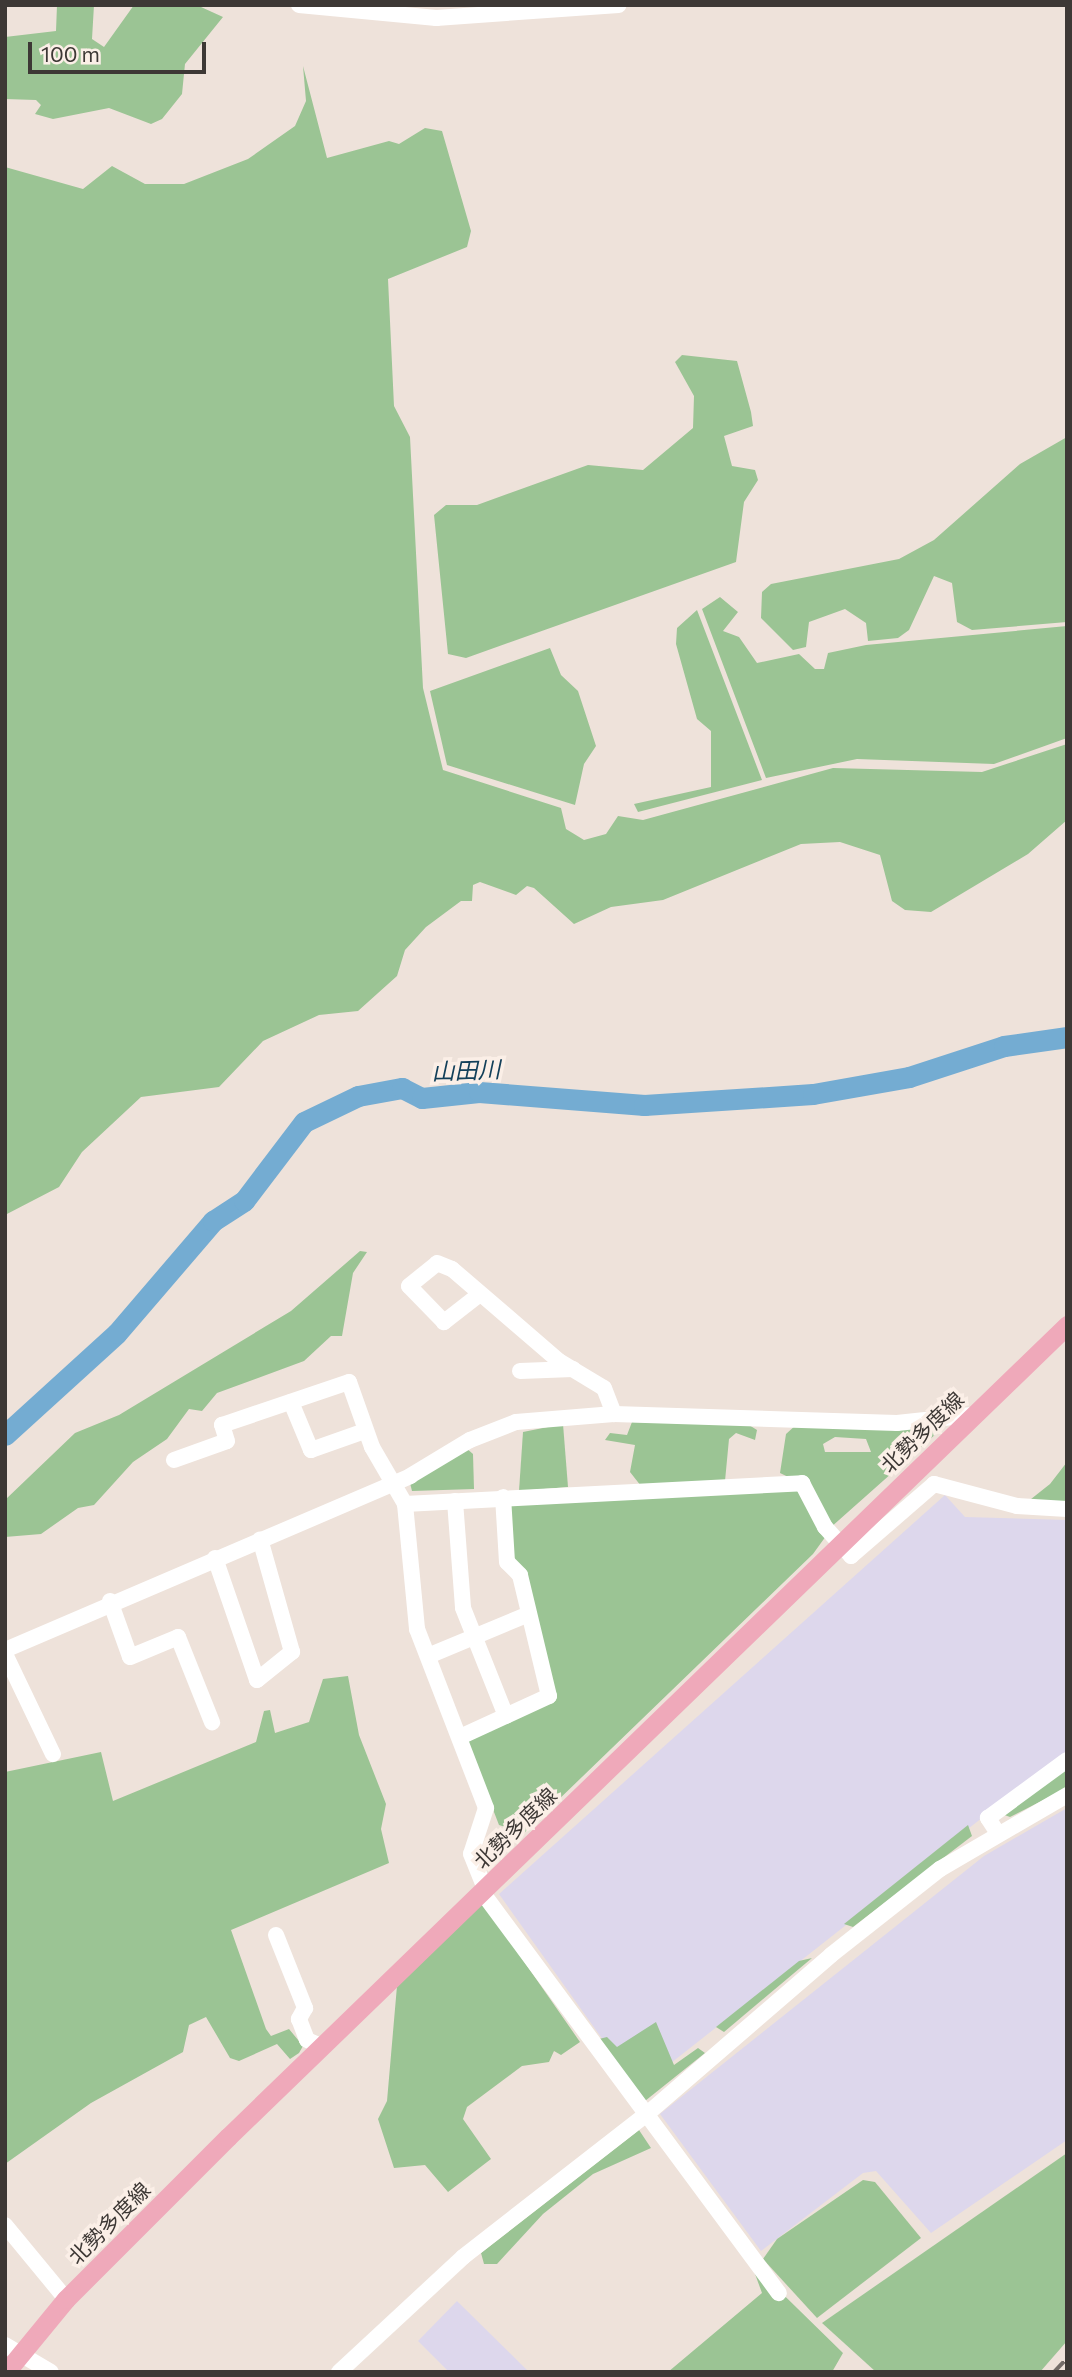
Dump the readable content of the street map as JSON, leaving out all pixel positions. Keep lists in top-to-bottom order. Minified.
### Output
{"streets":{"main road":["北勢多度線"]},"water":["山田川"],"scale_bar":"100 m"}
